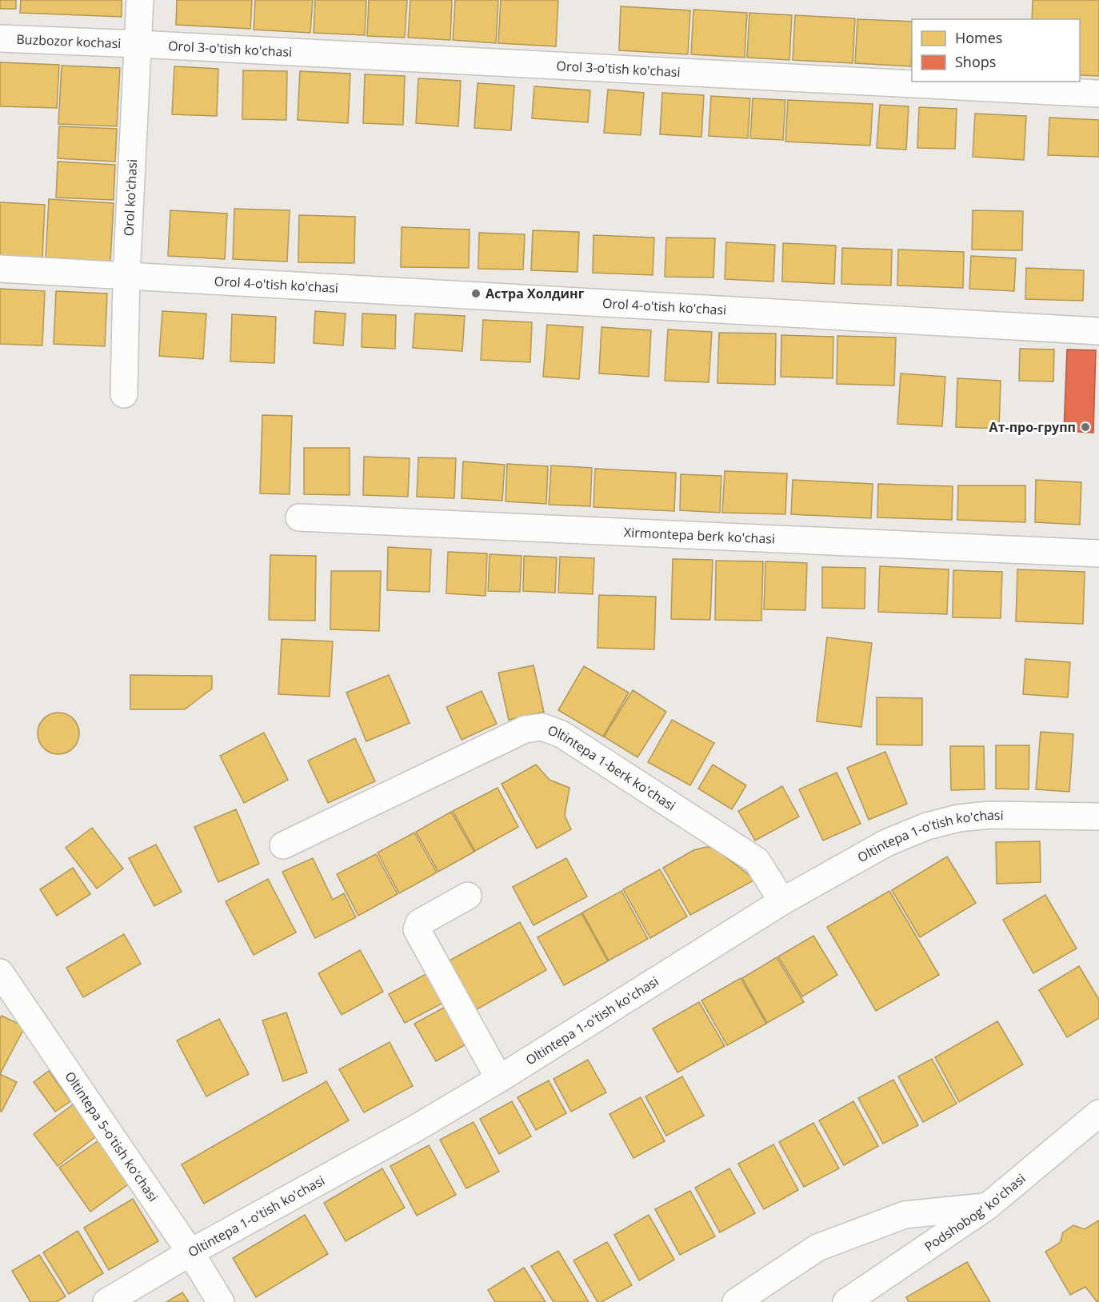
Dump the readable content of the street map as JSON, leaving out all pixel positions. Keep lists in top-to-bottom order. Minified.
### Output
{"streets":{"street":["Buzbozor kochasi","Orol 3-o'tish ko'chasi","Orol ko'chasi","Orol 4-o'tish ko'chasi","Xirmontepa berk ko'chasi","Oltintepa 1-berk ko'chasi","Oltintepa 1-o'tish ko'chasi","Oltintepa 5-o'tish ko'chasi","Podshobog' ko'chasi"]},"crossings":[["Buzbozor kochasi","Orol 3-o'tish ko'chasi"],["Buzbozor kochasi","Orol ko'chasi"],["Orol 3-o'tish ko'chasi","Orol ko'chasi"],["Orol ko'chasi","Orol 4-o'tish ko'chasi"],["Oltintepa 1-berk ko'chasi","Oltintepa 1-o'tish ko'chasi"],["Oltintepa 1-o'tish ko'chasi","Oltintepa 5-o'tish ko'chasi"]],"places":["Астра Холдинг","Ат-про-групп"],"legend":["Homes","Shops"]}
